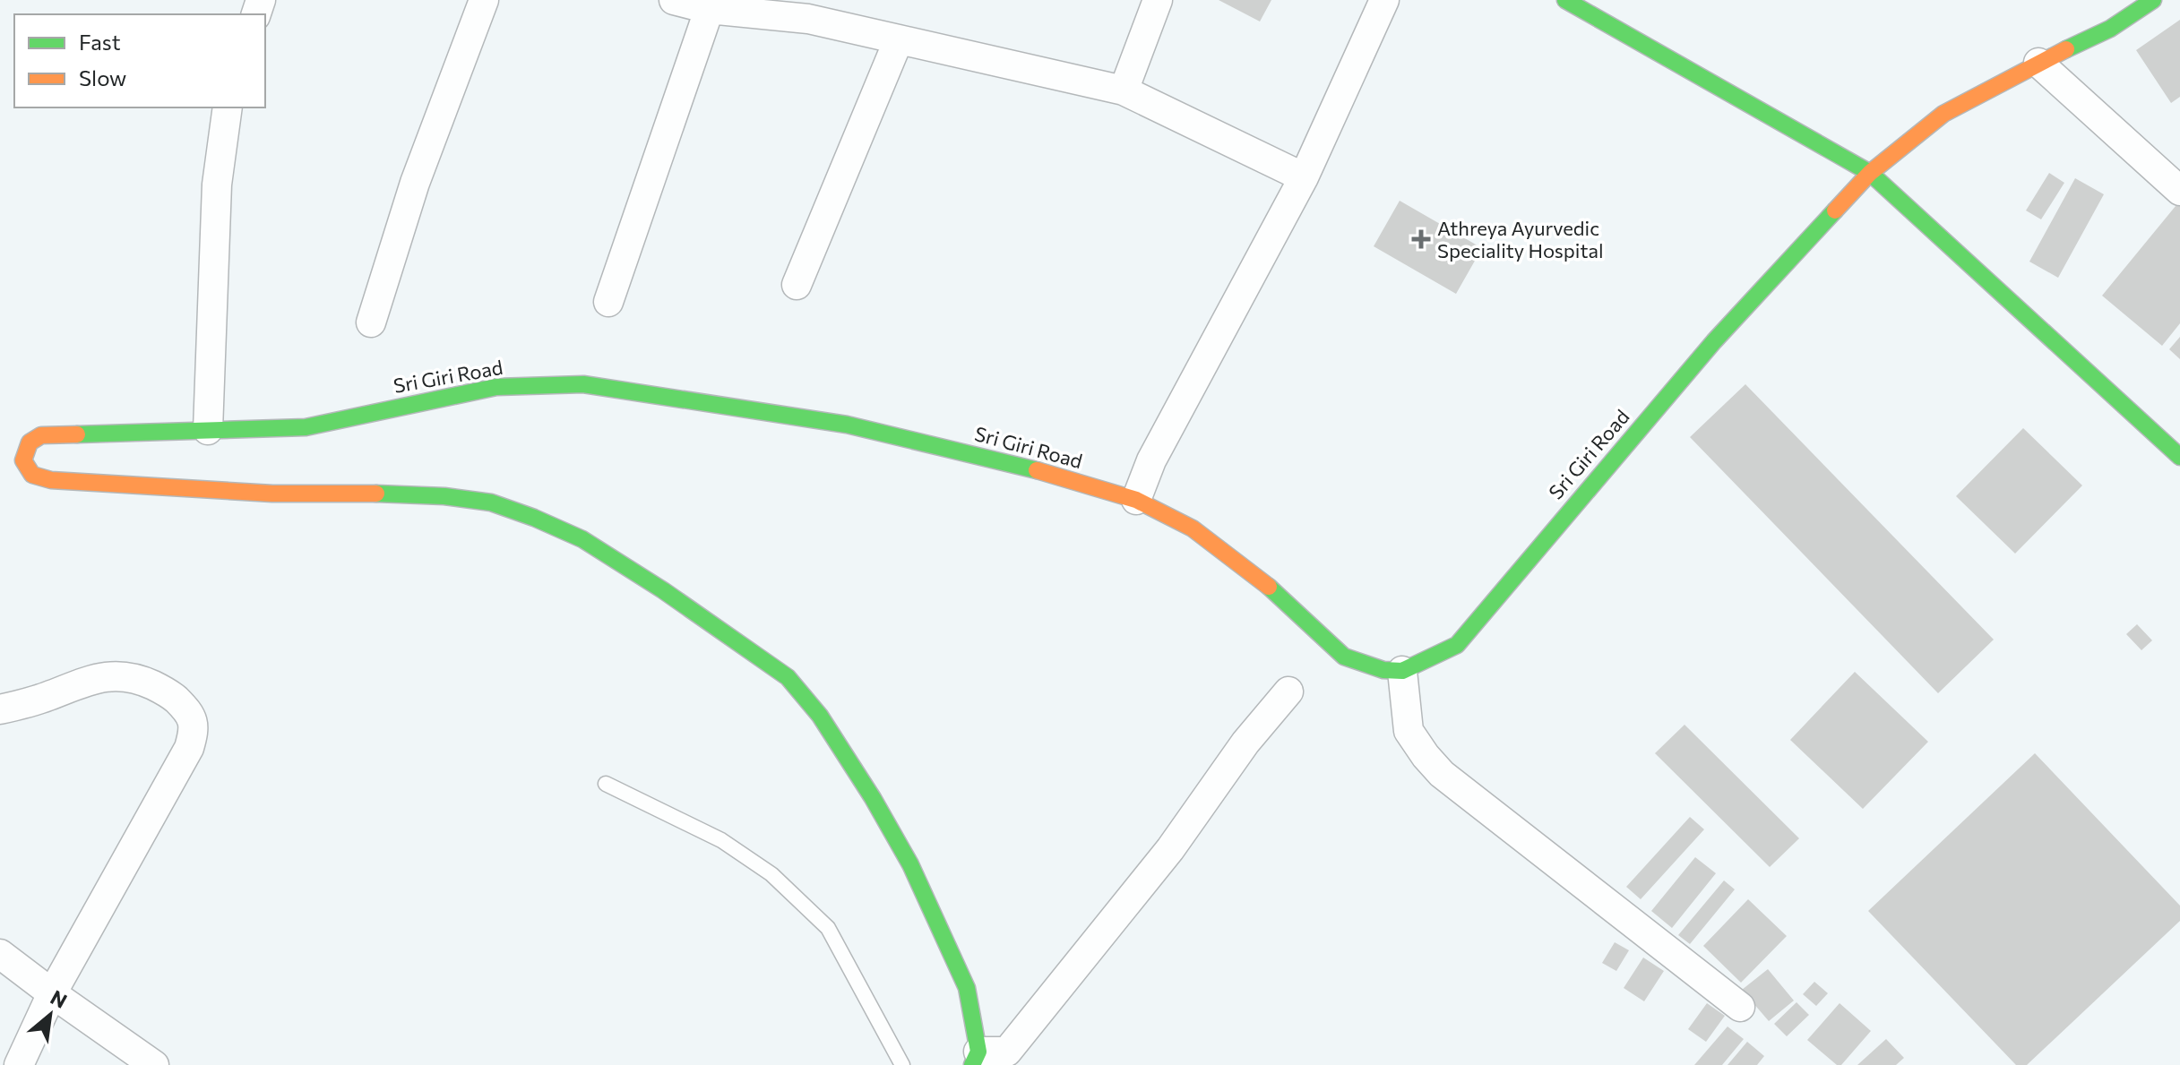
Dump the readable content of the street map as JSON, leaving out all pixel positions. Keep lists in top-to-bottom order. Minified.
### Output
{"streets":{"street":["Sri Giri Road"]},"places":{"health":["Athreya Ayurvedic Speciality Hospital"]},"legend":["Fast","Slow"],"north":"top right"}
